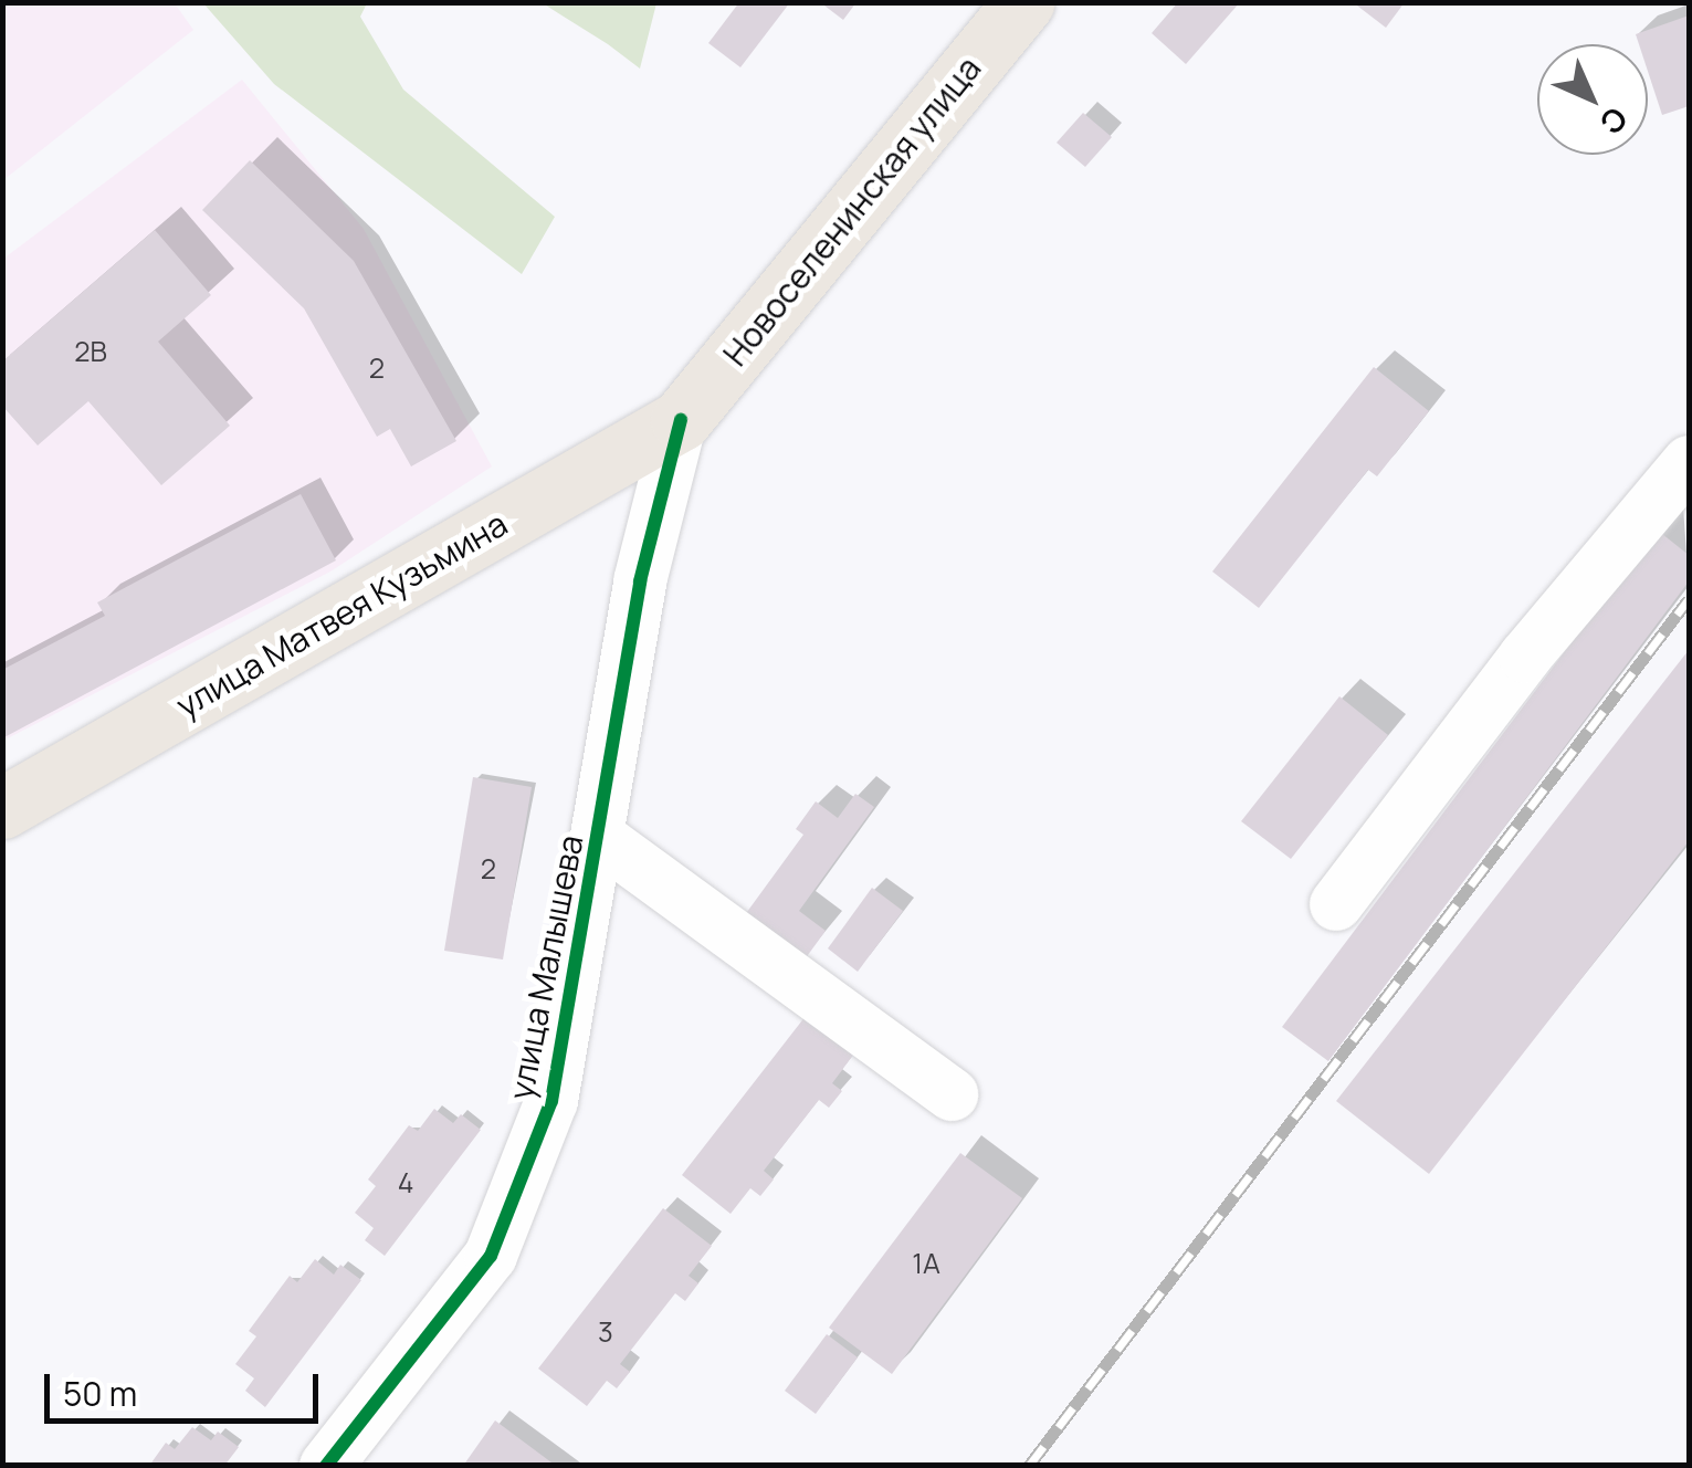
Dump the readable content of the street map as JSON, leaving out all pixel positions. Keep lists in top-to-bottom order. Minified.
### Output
{"streets":{"main road":["Новоселенинская улица","улица Матвея Кузьмина"],"street":["улица Малышева"]},"crossings":[["Новоселенинская улица","улица Матвея Кузьмина"],["Новоселенинская улица","улица Малышева"],["улица Матвея Кузьмина","улица Малышева"]],"house_numbers":["2В","2","2","4","1А","3"],"scale_bar":"50 m","north":"bottom right"}
